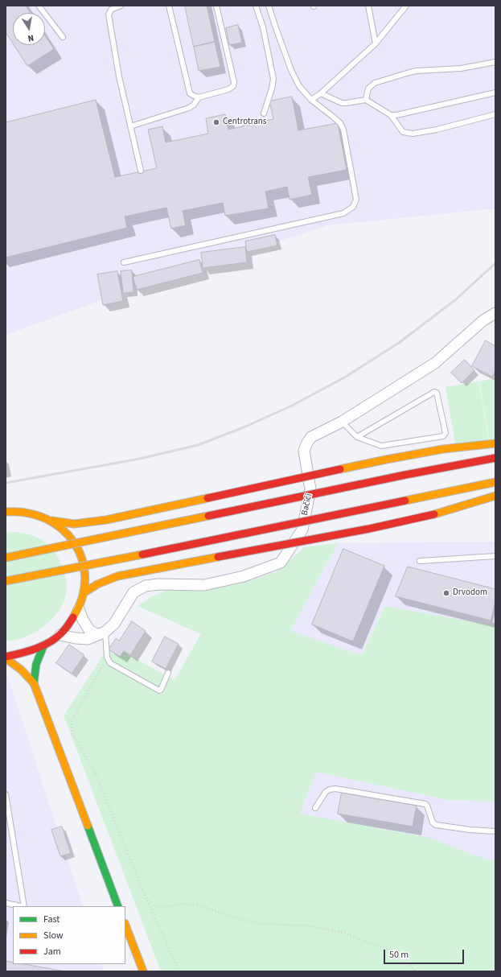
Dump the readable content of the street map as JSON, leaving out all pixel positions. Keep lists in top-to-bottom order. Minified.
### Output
{"streets":{"street":["Bačići"]},"places":["Centrotrans","Drvodom"],"legend":["Fast","Slow","Jam"],"scale_bar":"50 m","north":"bottom"}
